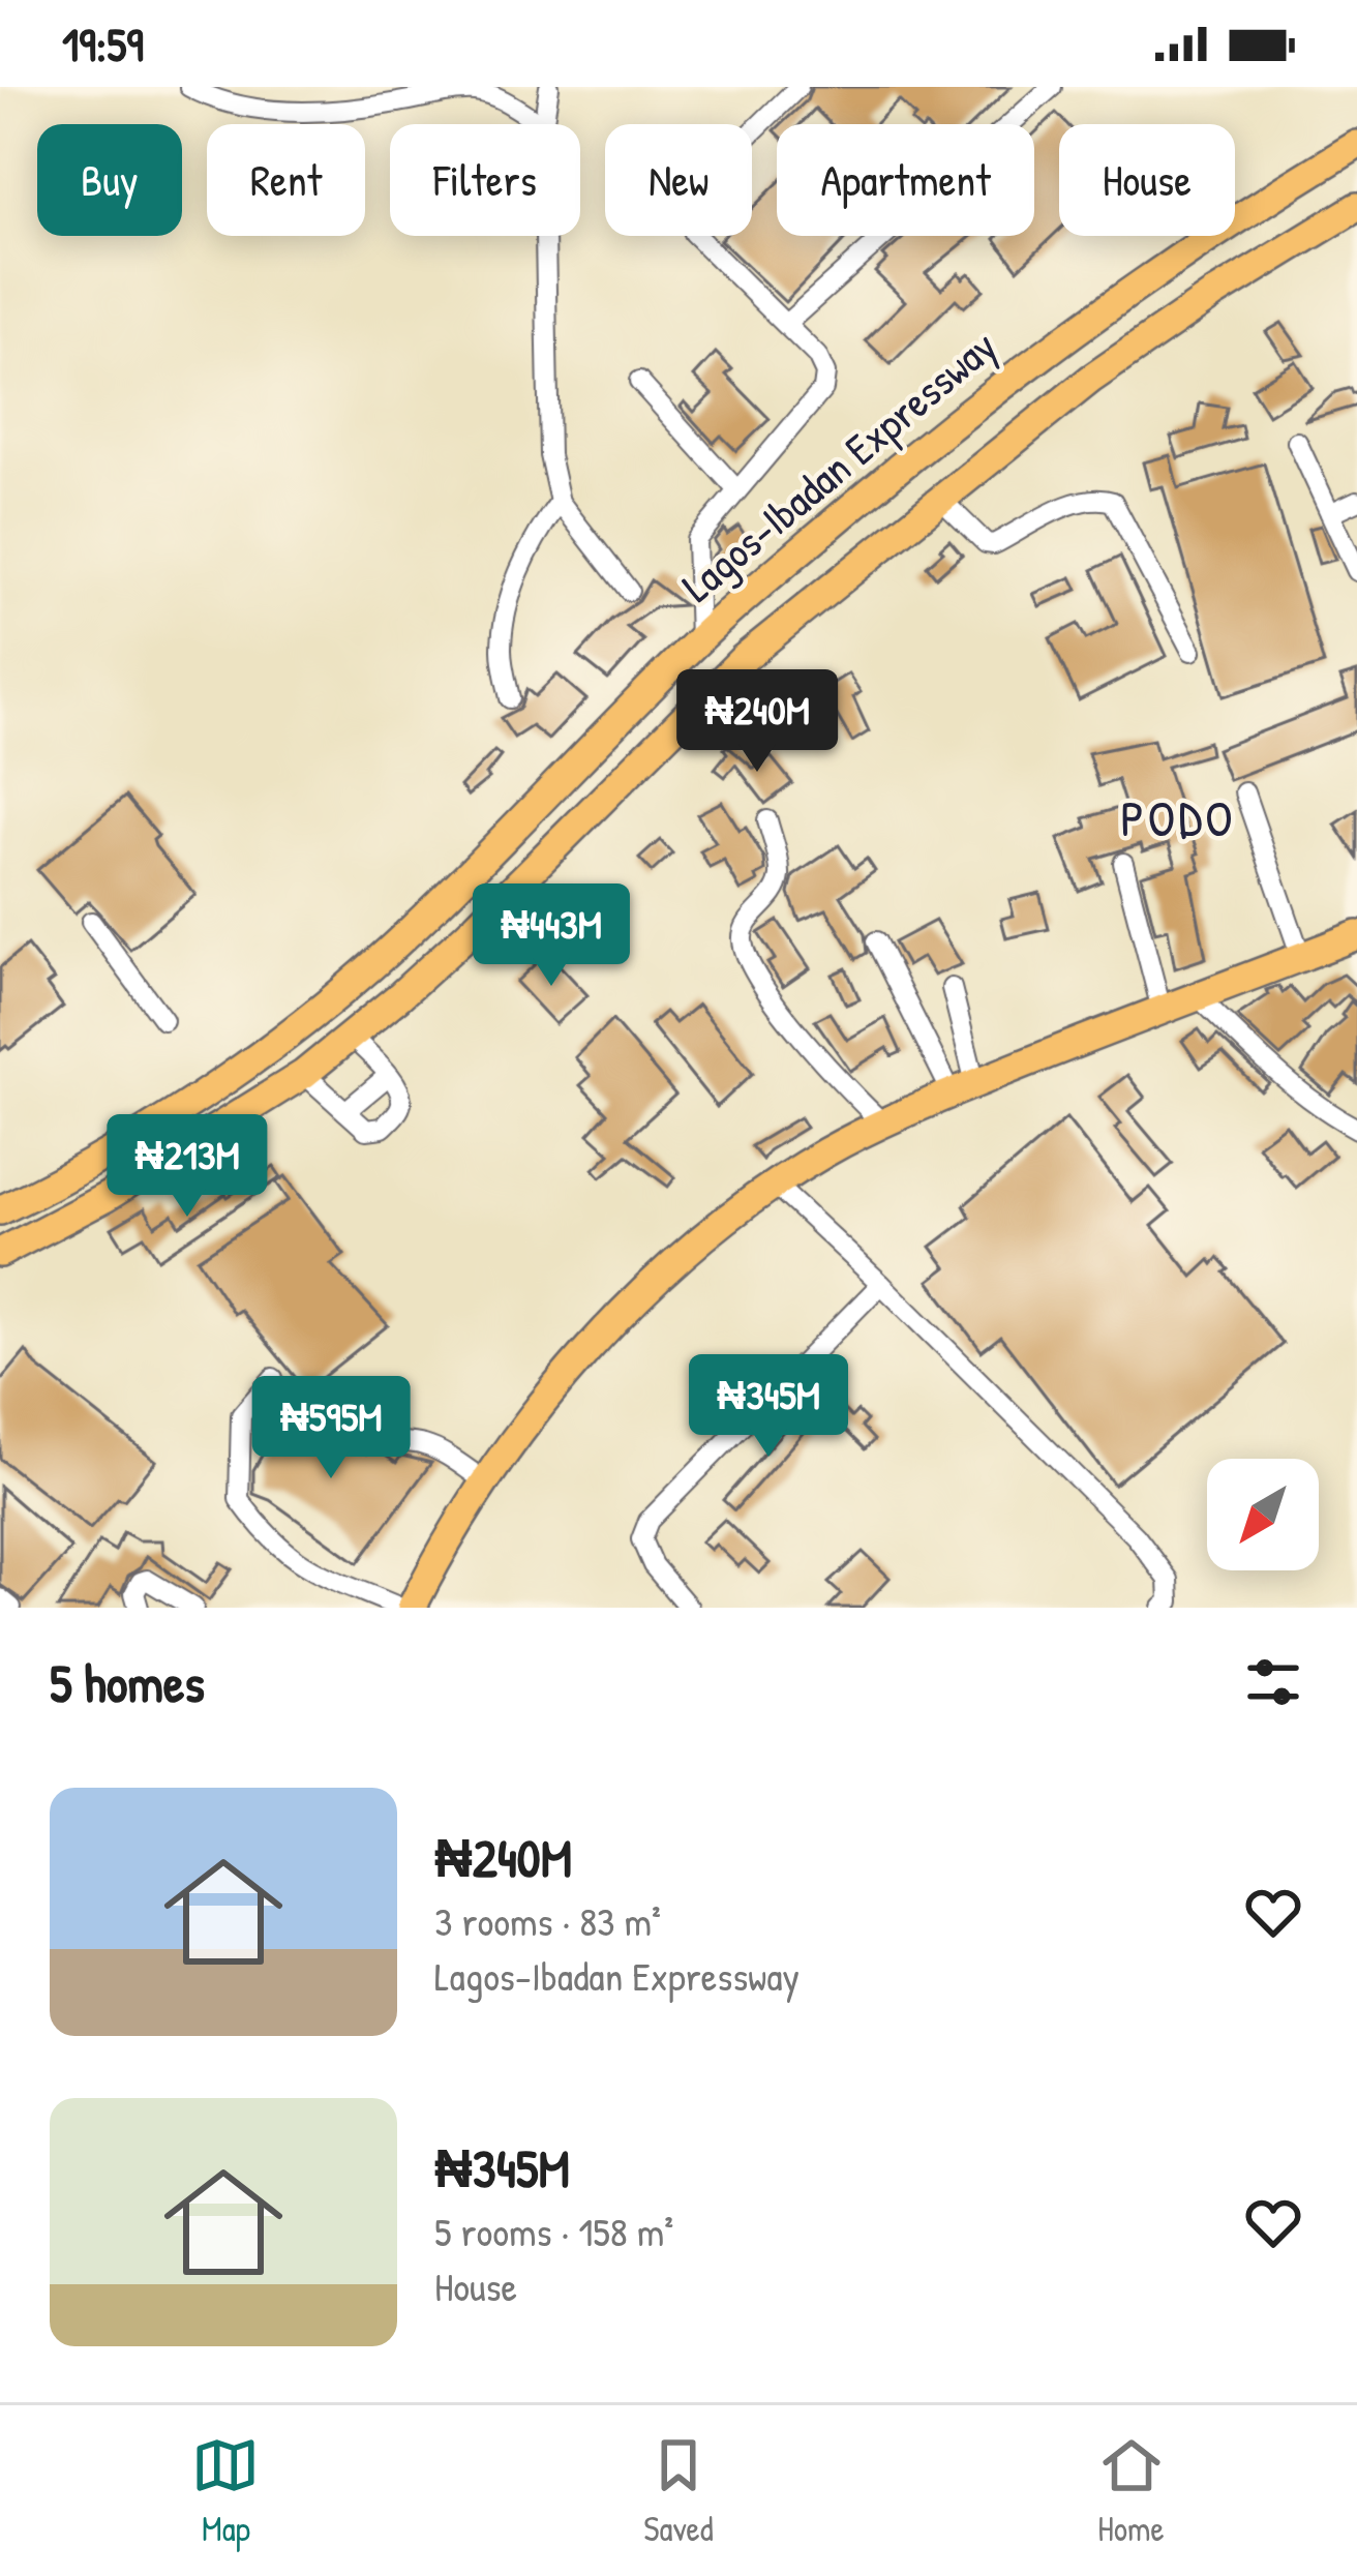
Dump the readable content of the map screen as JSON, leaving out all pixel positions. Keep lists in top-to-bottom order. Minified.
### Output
{"streets":{"highway":["Lagos-Ibadan Expressway"]},"districts":["PODO"],"north":"bottom left","page":{"status":"19:59","chip":["Buy","Rent","Filters","New","Apartment","House"],"price":["₦240M","₦443M","₦213M","₦345M","₦595M"],"heading":"5 homes","list":[{"name":"₦240M","note":"3 rooms · 83 m² · Lagos-Ibadan Expressway"},{"name":"₦345M","note":"5 rooms · 158 m² · House"}],"tabs":["Map","Saved","Home"]}}
